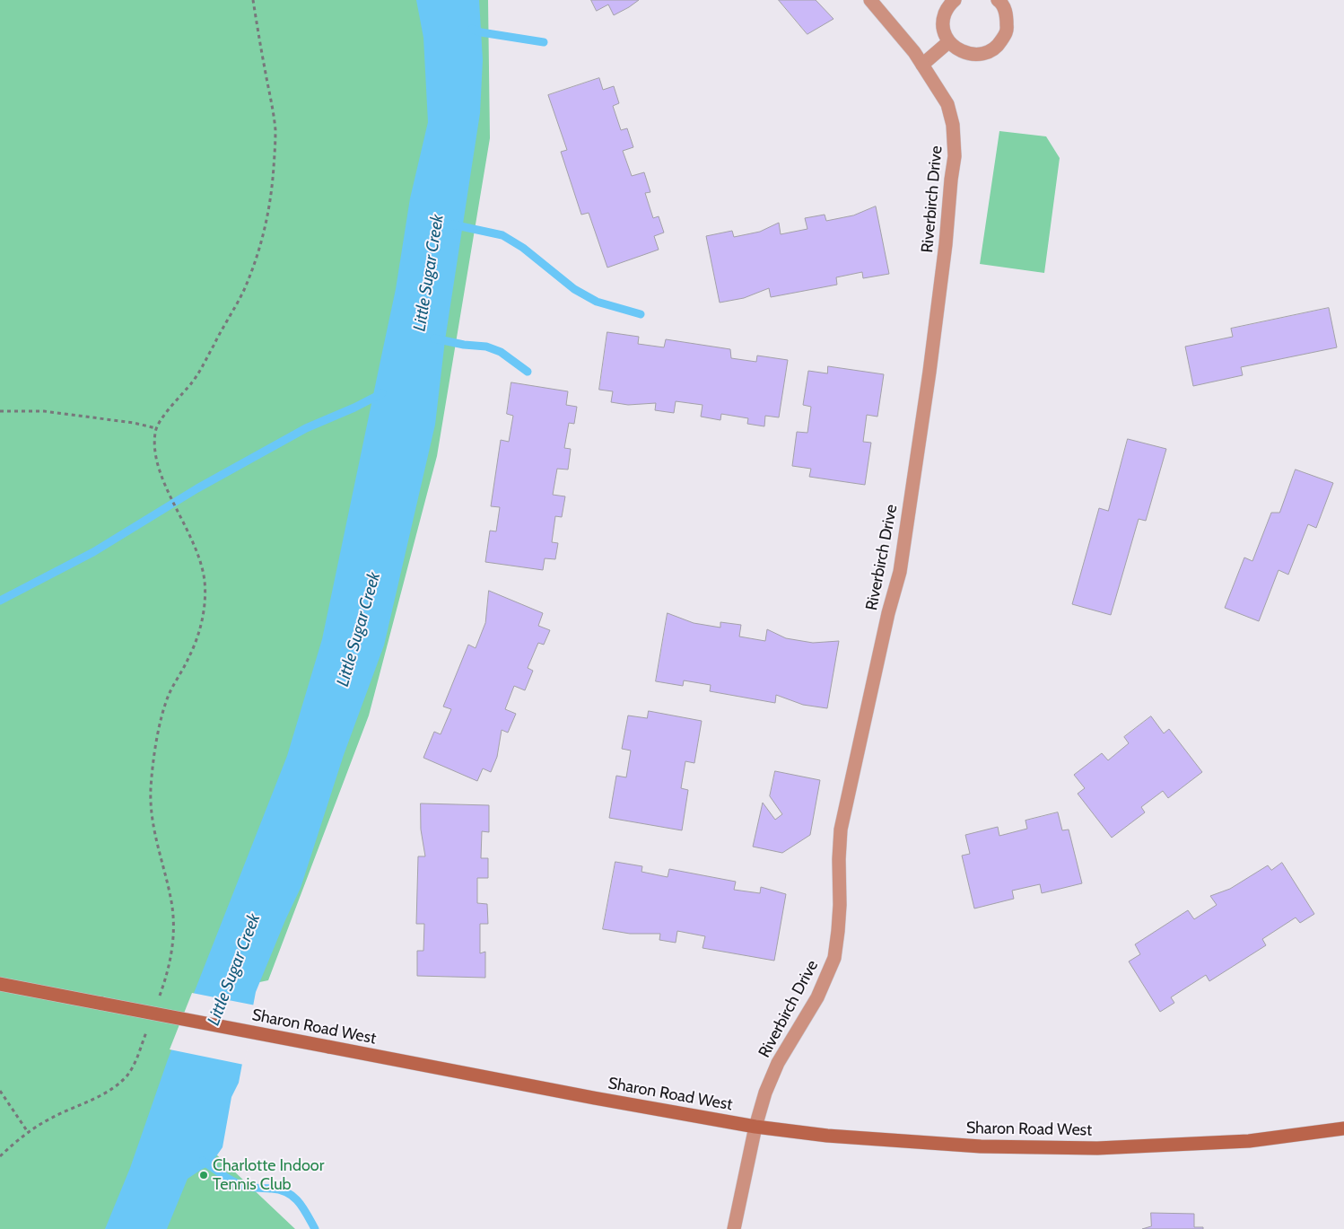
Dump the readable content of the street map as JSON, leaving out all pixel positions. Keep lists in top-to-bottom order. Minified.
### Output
{"streets":{"main road":["Sharon Road West"],"street":["Riverbirch Drive"]},"crossings":[["Riverbirch Drive","Sharon Road West"]],"water":["Little Sugar Creek"],"places":["Charlotte Indoor Tennis Club"]}
